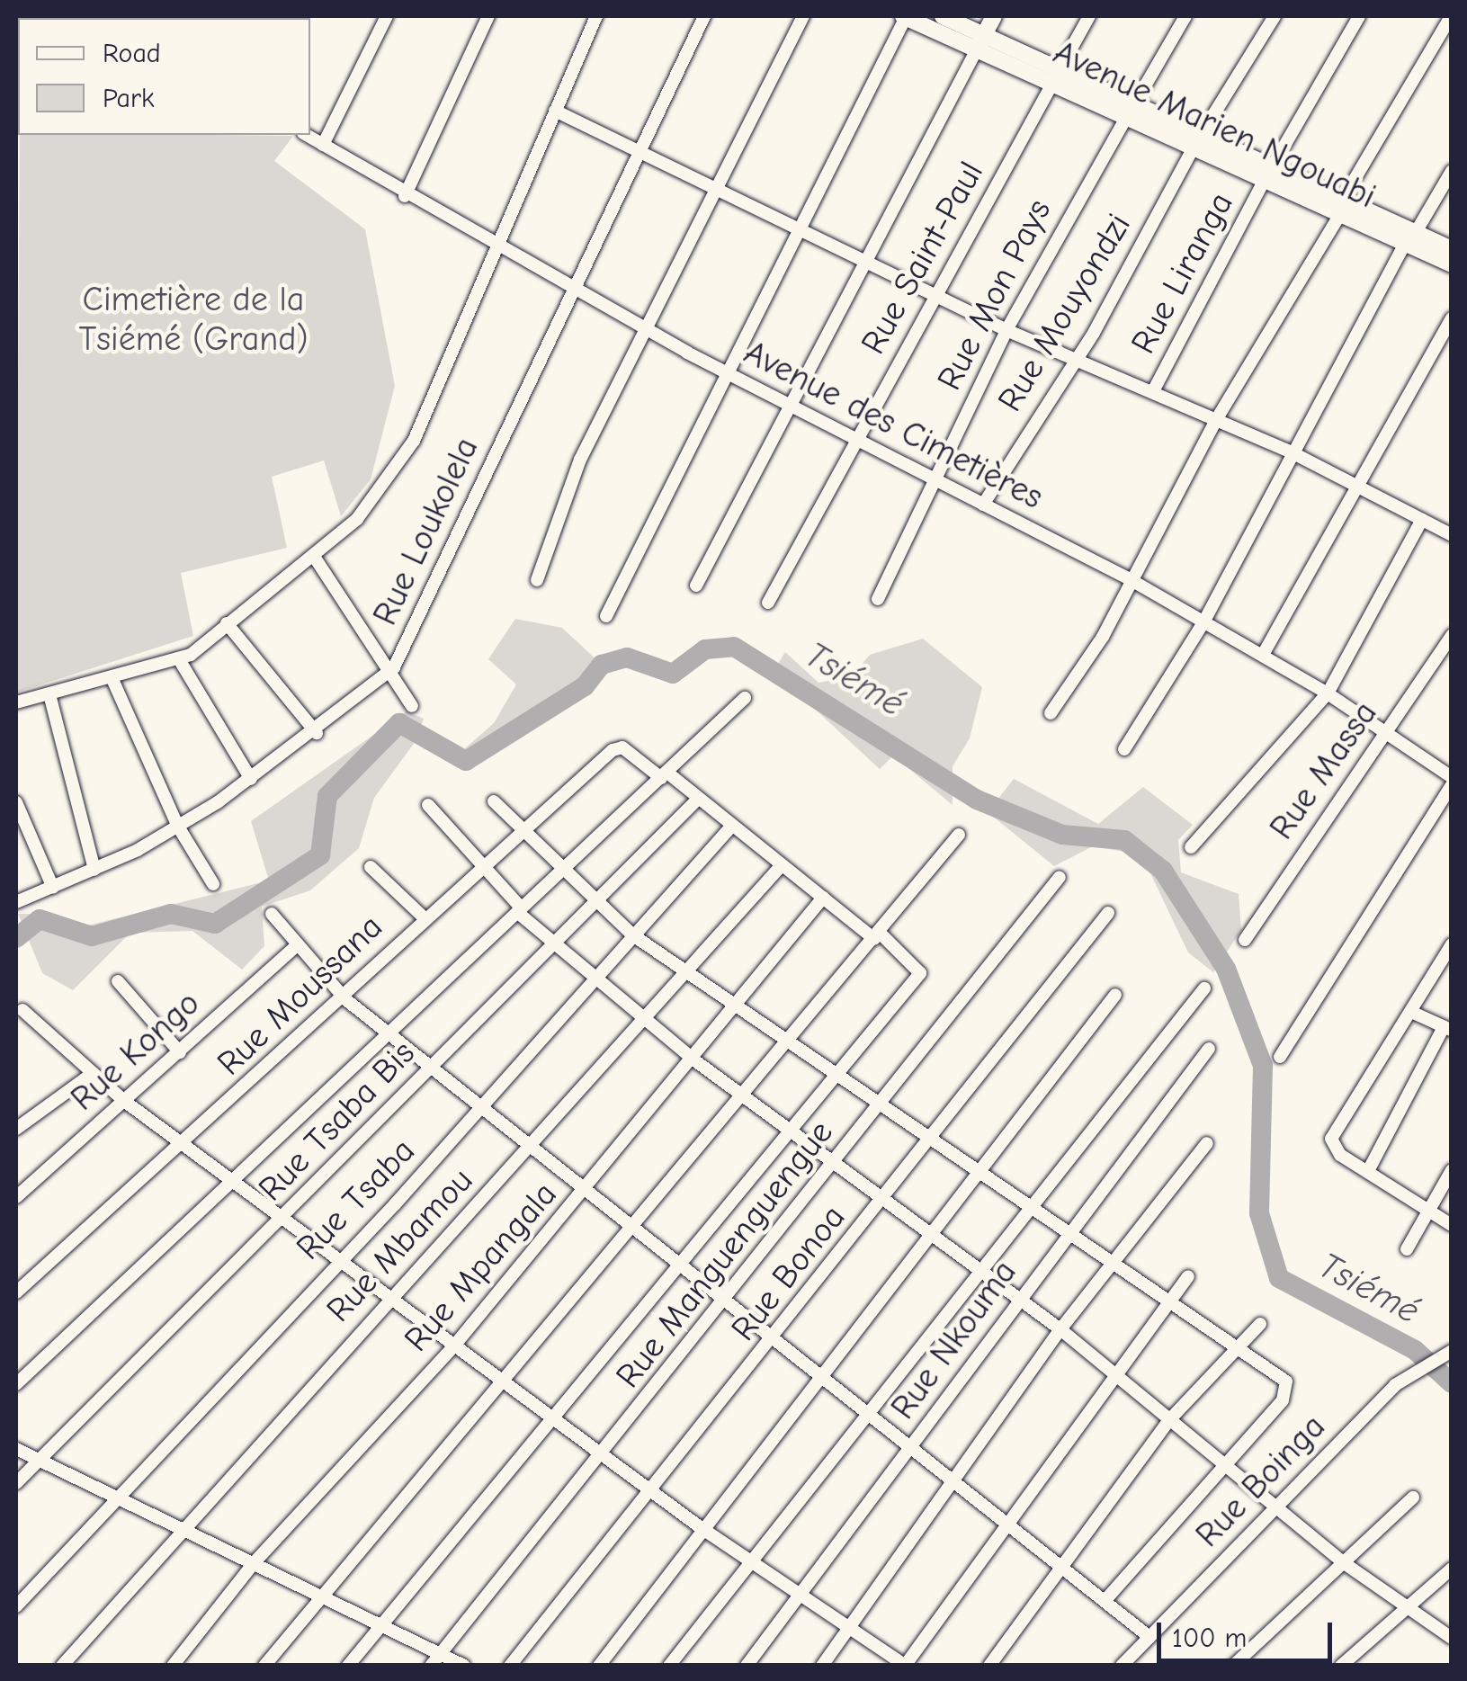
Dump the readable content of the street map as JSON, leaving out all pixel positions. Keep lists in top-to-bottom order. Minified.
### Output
{"streets":{"main road":["Avenue Marien Ngouabi"],"street":["Rue Saint-Paul","Rue Liranga","Rue Mon Pays","Rue Mouyondzi","Avenue des Cimetières","Rue Loukolela","Rue Massa","Rue Moussana","Rue Kongo","Rue Tsaba Bis","Rue Tsaba","Rue Mbamou","Rue Manguenguengue","Rue Mpangala","Rue Bonoa","Rue Nkouma","Rue Boinga"]},"crossings":[["Avenue Marien Ngouabi","Rue Saint-Paul"],["Avenue Marien Ngouabi","Rue Liranga"],["Avenue Marien Ngouabi","Rue Mon Pays"],["Avenue Marien Ngouabi","Rue Mouyondzi"],["Rue Saint-Paul","Avenue des Cimetières"],["Rue Mon Pays","Avenue des Cimetières"],["Rue Mouyondzi","Avenue des Cimetières"],["Avenue des Cimetières","Rue Loukolela"],["Avenue des Cimetières","Rue Massa"]],"water":["Tsiémé"],"parks":["Cimetière de la Tsiémé (Grand)"],"legend":["Road","Park"],"scale_bar":"100 m"}
